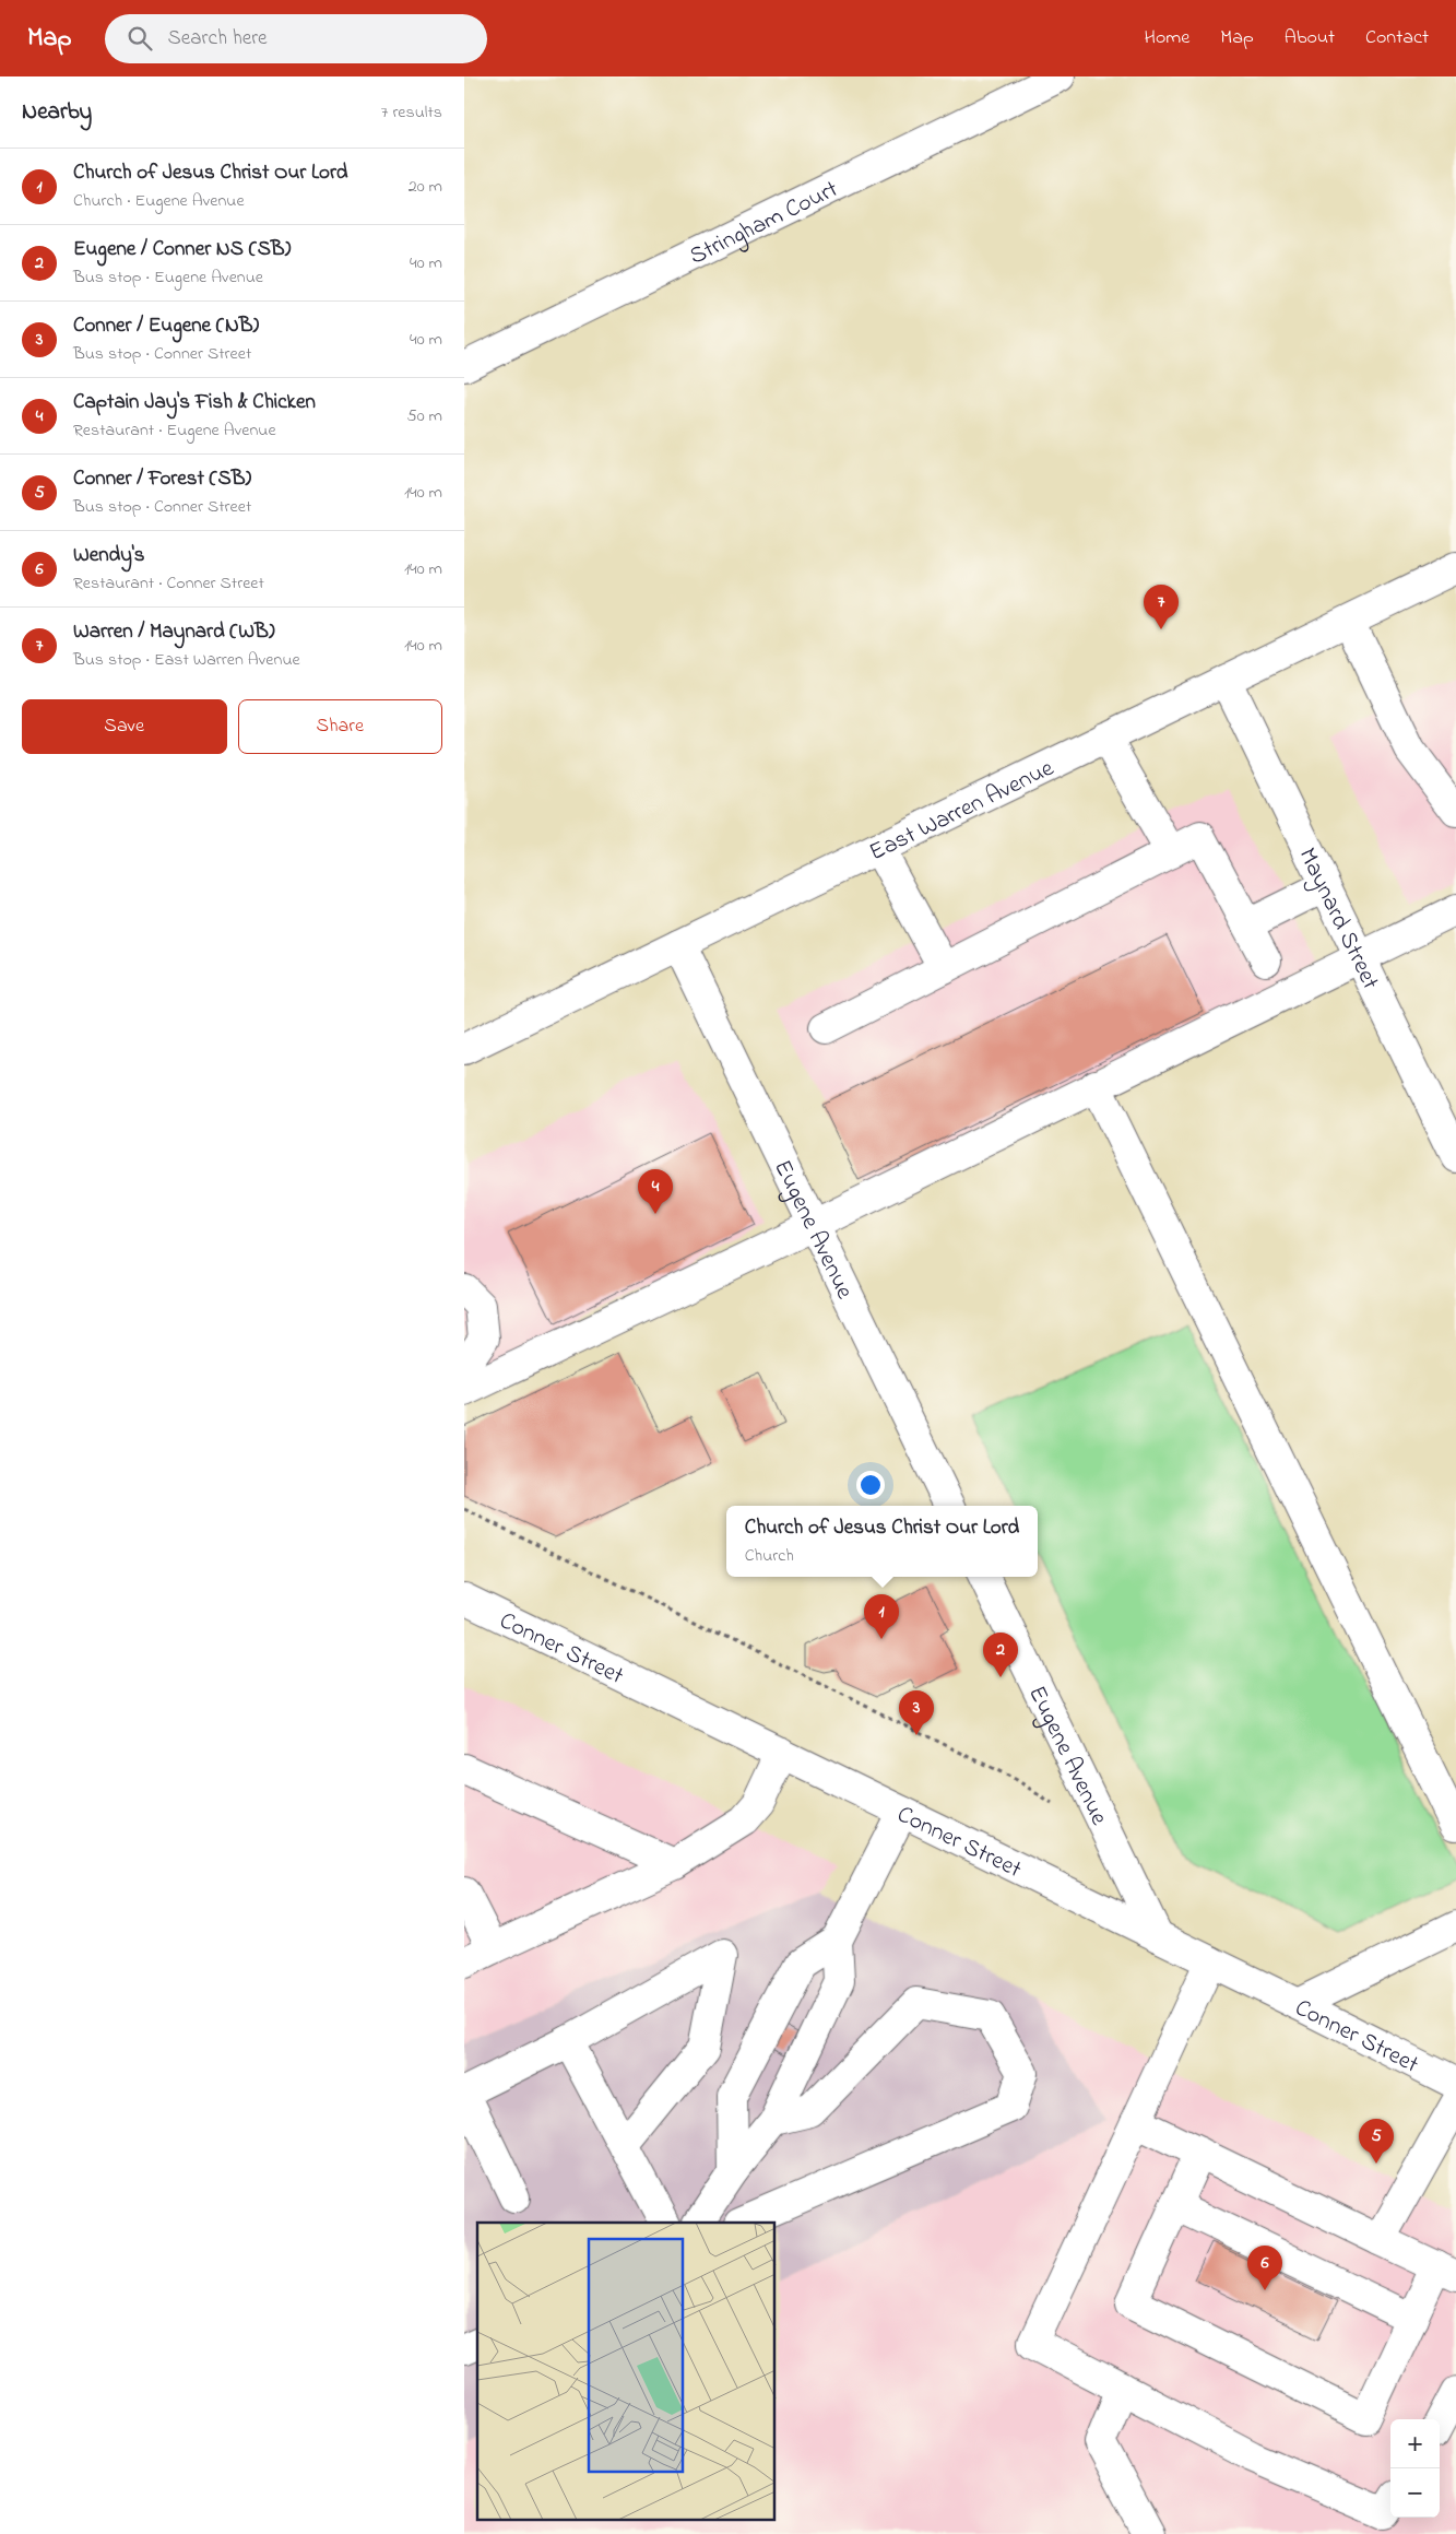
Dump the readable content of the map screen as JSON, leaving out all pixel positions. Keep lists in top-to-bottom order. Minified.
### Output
{"streets":{"main road":["Stringham Court","East Warren Avenue","Maynard Street","Eugene Avenue","Conner Street"]},"crossings":[["East Warren Avenue","Maynard Street"],["East Warren Avenue","Eugene Avenue"],["Eugene Avenue","Conner Street"]],"page":{"header":"Map","search":"Search here","nav":["Home","Map","About","Contact"],"heading":["Nearby","7 results"],"list":[{"mark":"1","name":"Church of Jesus Christ Our Lord","note":"Church · Eugene Avenue","value":"20 m"},{"mark":"2","name":"Eugene / Conner NS (SB)","note":"Bus stop · Eugene Avenue","value":"40 m"},{"mark":"3","name":"Conner / Eugene (NB)","note":"Bus stop · Conner Street","value":"40 m"},{"mark":"4","name":"Captain Jay's Fish & Chicken","note":"Restaurant · Eugene Avenue","value":"50 m"},{"mark":"5","name":"Conner / Forest (SB)","note":"Bus stop · Conner Street","value":"140 m"},{"mark":"6","name":"Wendy's","note":"Restaurant · Conner Street","value":"140 m"},{"mark":"7","name":"Warren / Maynard (WB)","note":"Bus stop · East Warren Avenue","value":"140 m"}],"pins":["7","4","1","2","3","5","6"],"buttons":["Save","Share"],"popup":["Church of Jesus Christ Our Lord","Church"],"map_buttons":["+","−"]}}
